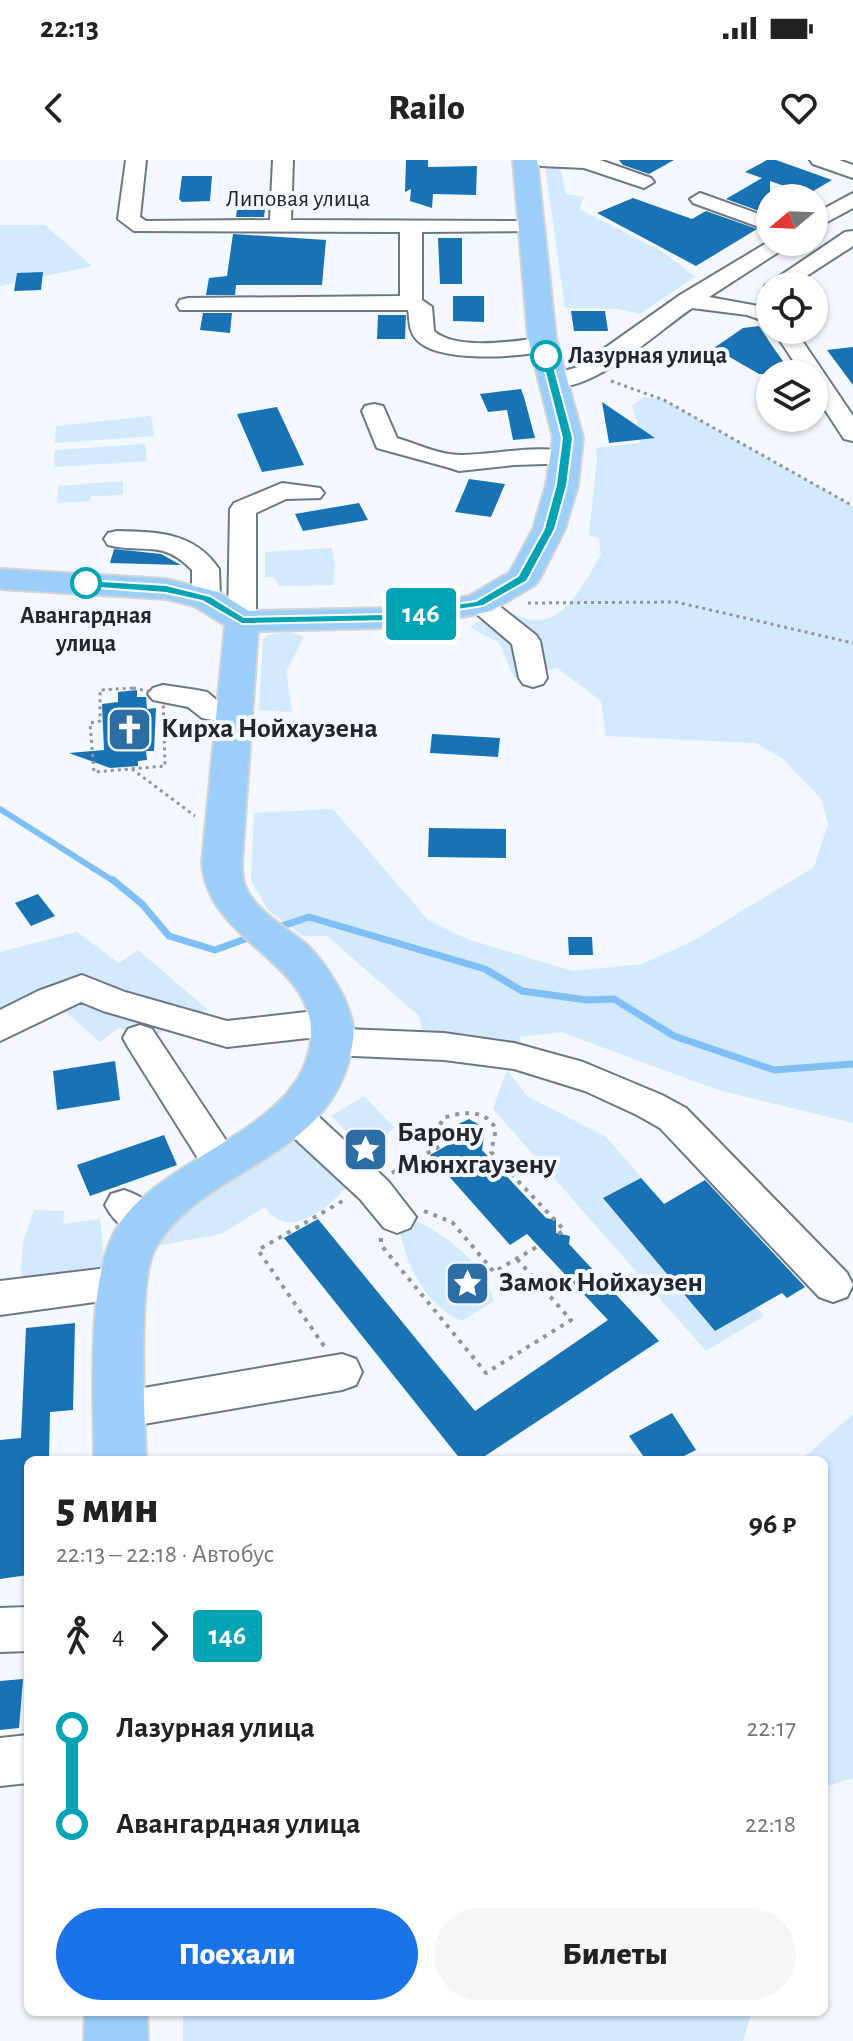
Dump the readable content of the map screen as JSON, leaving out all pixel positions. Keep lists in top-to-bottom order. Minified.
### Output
{"streets":{"street":["Липовая улица"]},"places":{"other":["Лазурная улица","Авангардная улица"],"church":["Кирха Нойхаузена"],"place":["Барону Мюнхгаузену","Замок Нойхаузен"]},"lines":["bus line 146"],"north":"left","page":{"status":"22:13","header":"Railo","on_map":"146","heading":["5 мин","22:13 – 22:18 · Автобус","96 ₽"],"legs":["4","146"],"list":[{"name":"Лазурная улица","value":"22:17"},{"name":"Авангардная улица","value":"22:18"}],"buttons":["Поехали","Билеты"]}}
